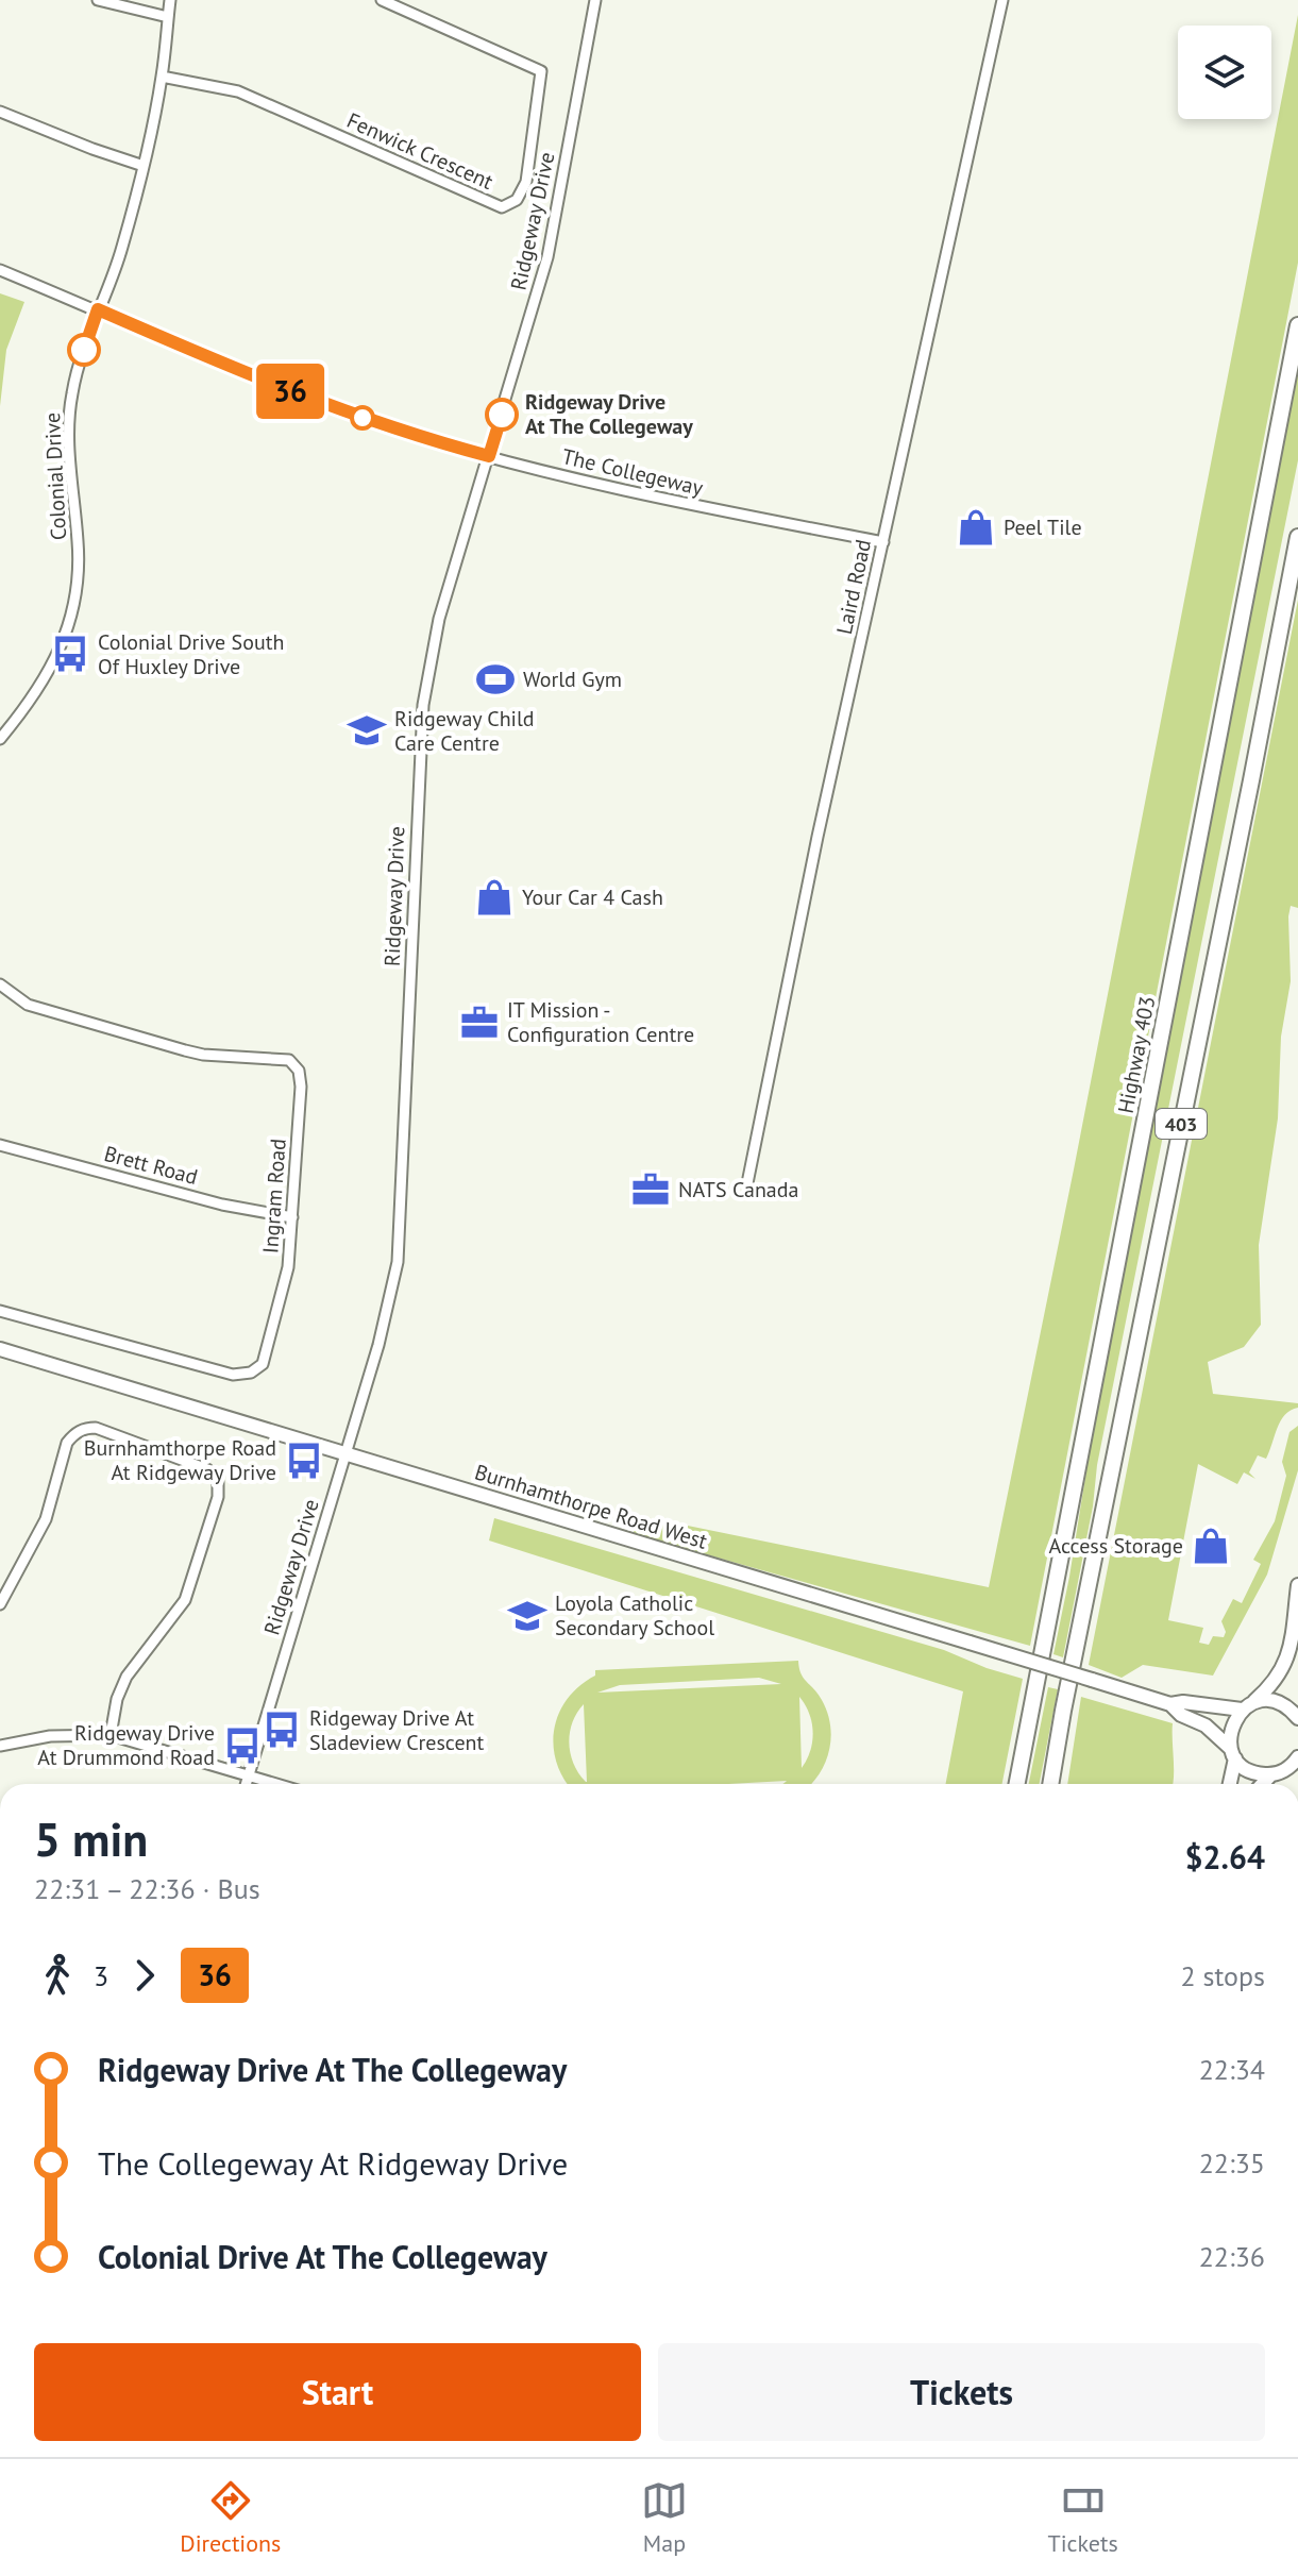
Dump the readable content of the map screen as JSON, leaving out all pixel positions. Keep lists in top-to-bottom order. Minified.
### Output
{"streets":{"highway":["Highway 403","403"],"main road":["Burnhamthorpe Road West"],"street":["Fenwick Crescent","Ridgeway Drive","The Collegeway","Colonial Drive","Laird Road","Brett Road","Ingram Road"]},"crossings":[["Fenwick Crescent","Colonial Drive"],["Ridgeway Drive","The Collegeway"],["Ridgeway Drive","Burnhamthorpe Road West"],["The Collegeway","Colonial Drive"],["The Collegeway","Laird Road"],["Brett Road","Ingram Road"]],"places":{"other":["Ridgeway Drive At The Collegeway"],"shop":["Peel Tile","Your Car 4 Cash","Access Storage"],"bus stop":["Colonial Drive South Of Huxley Drive","Burnhamthorpe Road At Ridgeway Drive","Ridgeway Drive At Sladeview Crescent","Ridgeway Drive At Drummond Road"],"sports":["World Gym"],"school or university":["Ridgeway Child Care Centre","Loyola Catholic Secondary School"],"office":["IT Mission - Configuration Centre","NATS Canada"]},"lines":["bus line 36"],"page":{"on_map":"36","heading":["5 min","22:31 – 22:36 · Bus","$2.64"],"legs":["3","36","2 stops"],"list":[{"name":"Ridgeway Drive At The Collegeway","value":"22:34"},{"name":"The Collegeway At Ridgeway Drive","value":"22:35"},{"name":"Colonial Drive At The Collegeway","value":"22:36"}],"buttons":["Start","Tickets"],"tabs":["Directions","Map","Tickets"]}}
